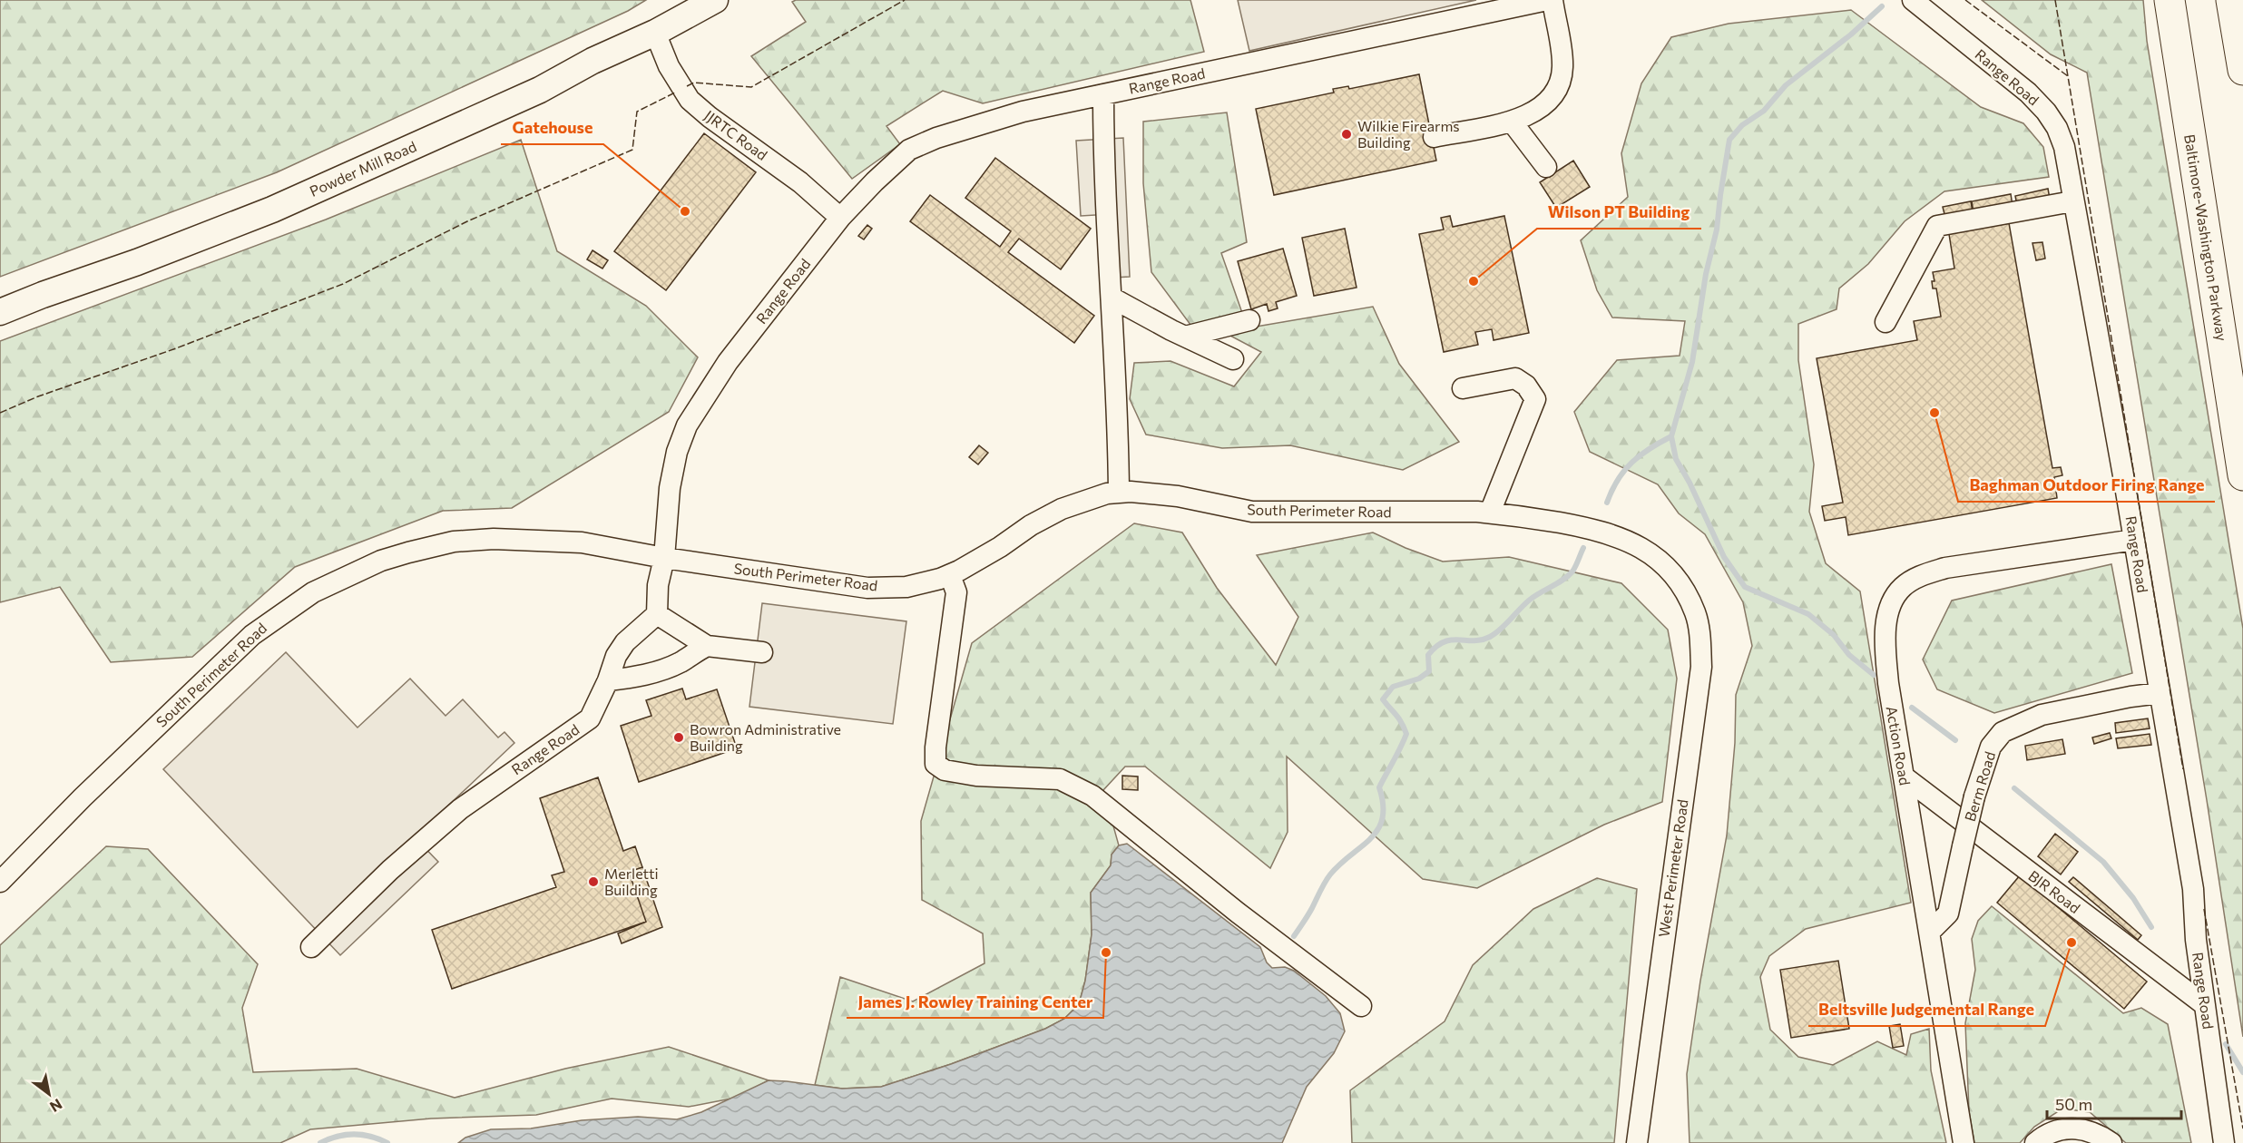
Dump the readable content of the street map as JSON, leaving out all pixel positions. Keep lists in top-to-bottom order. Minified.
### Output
{"streets":{"highway":["Baltimore-Washington Parkway"],"main road":["Powder Mill Road"],"lane":["Range Road","JJRTC Road","South Perimeter Road","Action Road","Berm Road","West Perimeter Road","BJR Road"]},"crossings":[["Range Road","JJRTC Road"],["Range Road","South Perimeter Road"],["Range Road","Action Road"],["Range Road","Berm Road"],["Range Road","BJR Road"],["JJRTC Road","Powder Mill Road"],["South Perimeter Road","West Perimeter Road"],["Action Road","Berm Road"],["Action Road","BJR Road"]],"places":["Wilkie Firearms Building","Gatehouse","Wilson PT Building","Baghman Outdoor Firing Range","Bowron Administrative Building","Merletti Building","Beltsville Judgemental Range","James J. Rowley Training Center"],"scale_bar":"50 m","north":"bottom right"}
